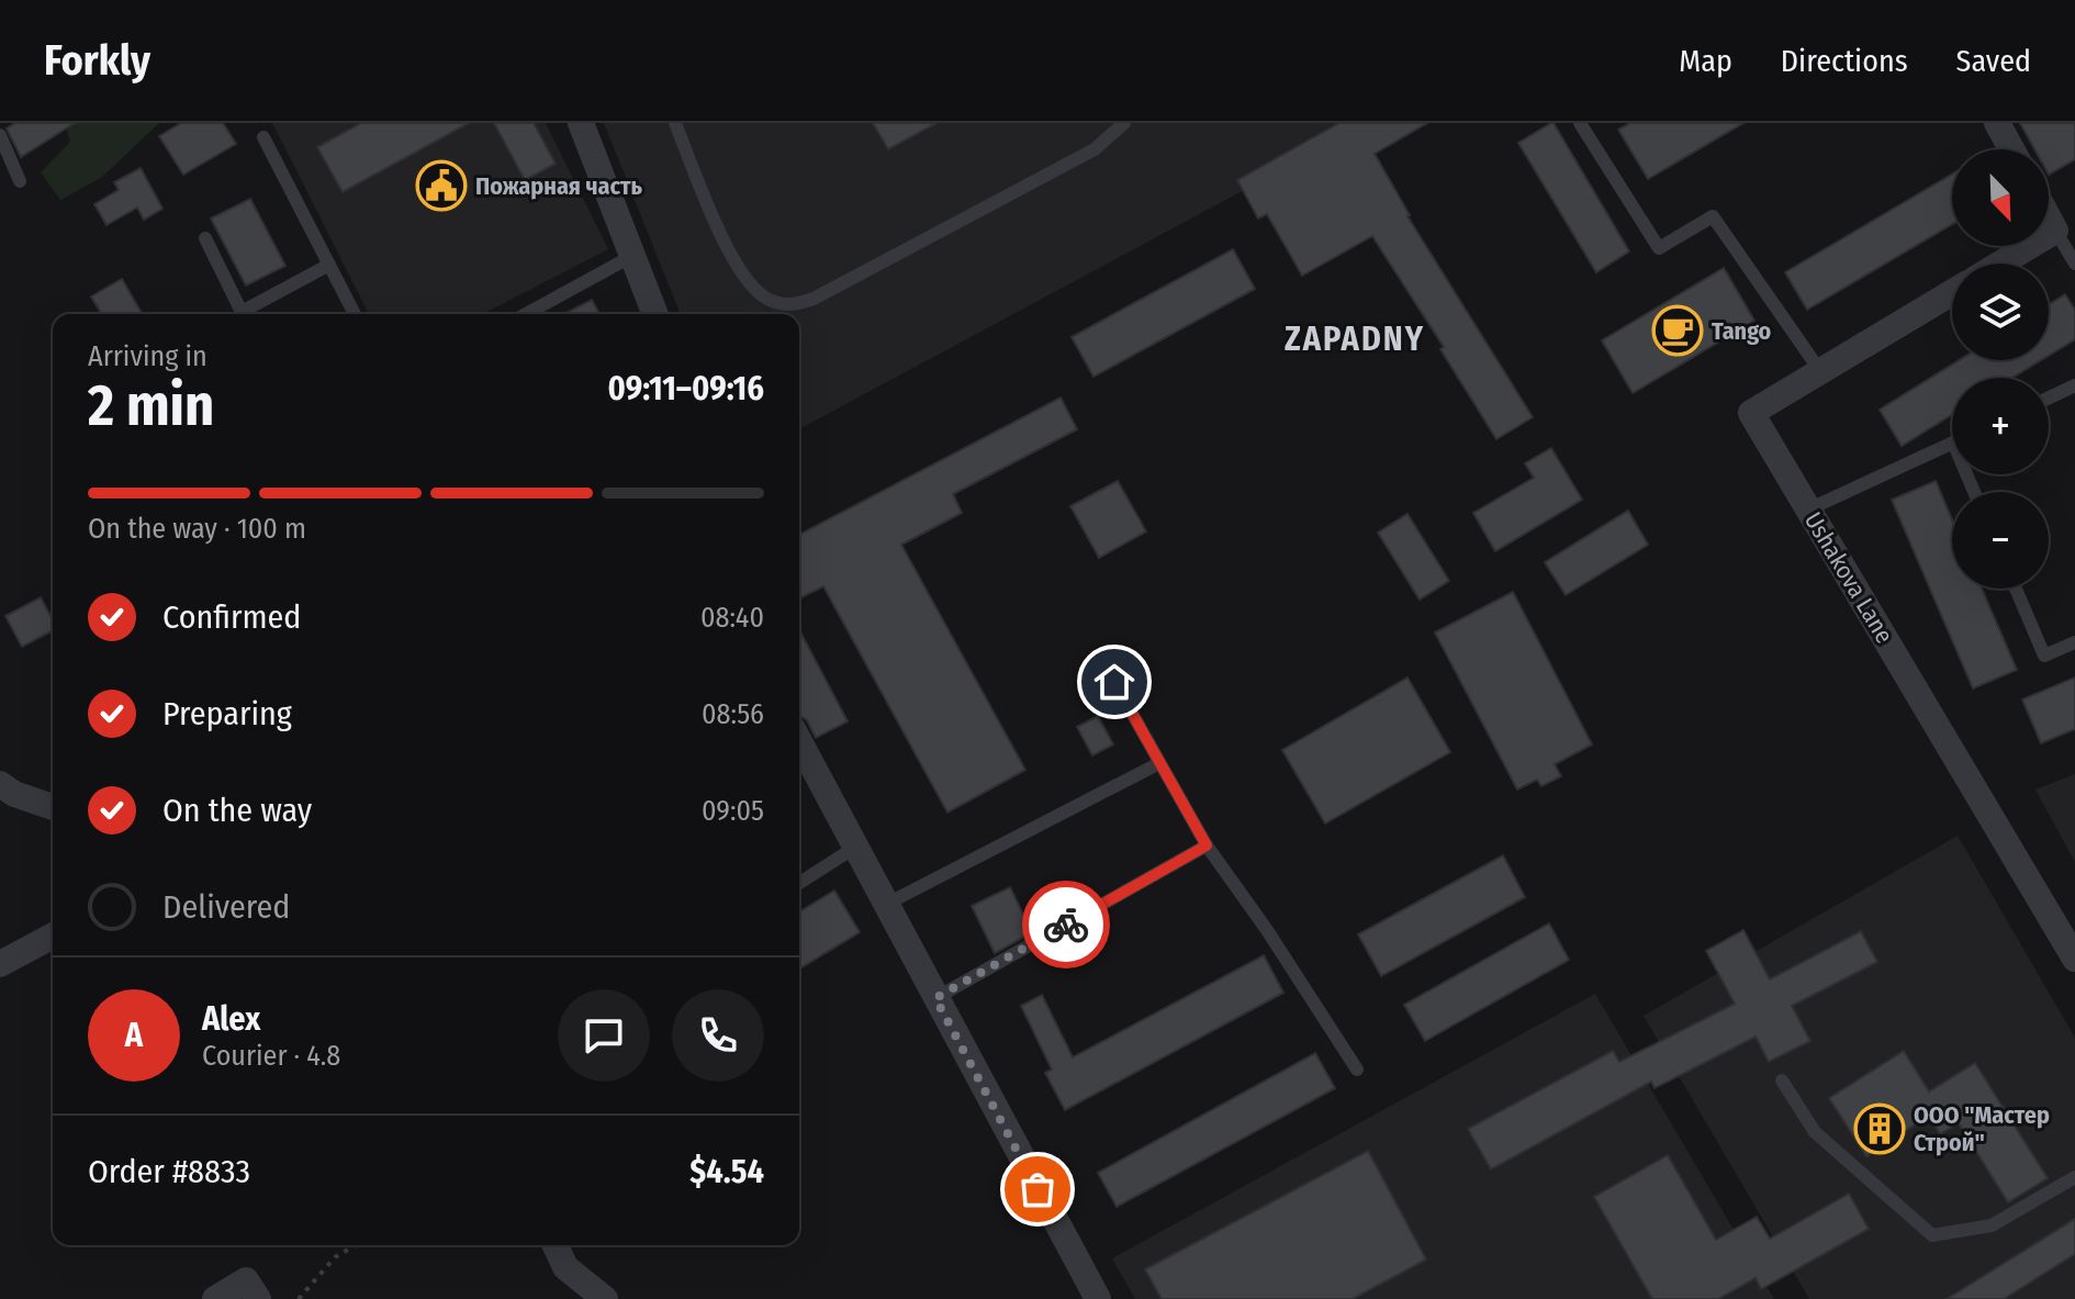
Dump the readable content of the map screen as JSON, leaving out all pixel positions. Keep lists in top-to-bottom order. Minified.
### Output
{"streets":{"street":["Ushakova Lane"]},"districts":["ZAPADNY"],"places":{"public building":["Пожарная часть"],"cafe":["Tango"],"building":["ООО \"Мастер Строй\""]},"north":"bottom right","page":{"header":"Forkly","nav":["Map","Directions","Saved"],"map_buttons":["+","−"],"heading":["2 min","Arriving in","09:11–09:16"],"panel":["Alex","Courier · 4.8","Order #8833","$4.54"],"bar":"On the way · 100 m","list":[["Confirmed","08:40"],["Preparing","08:56"],["On the way","09:05"],"Delivered"],"round":"A"}}
